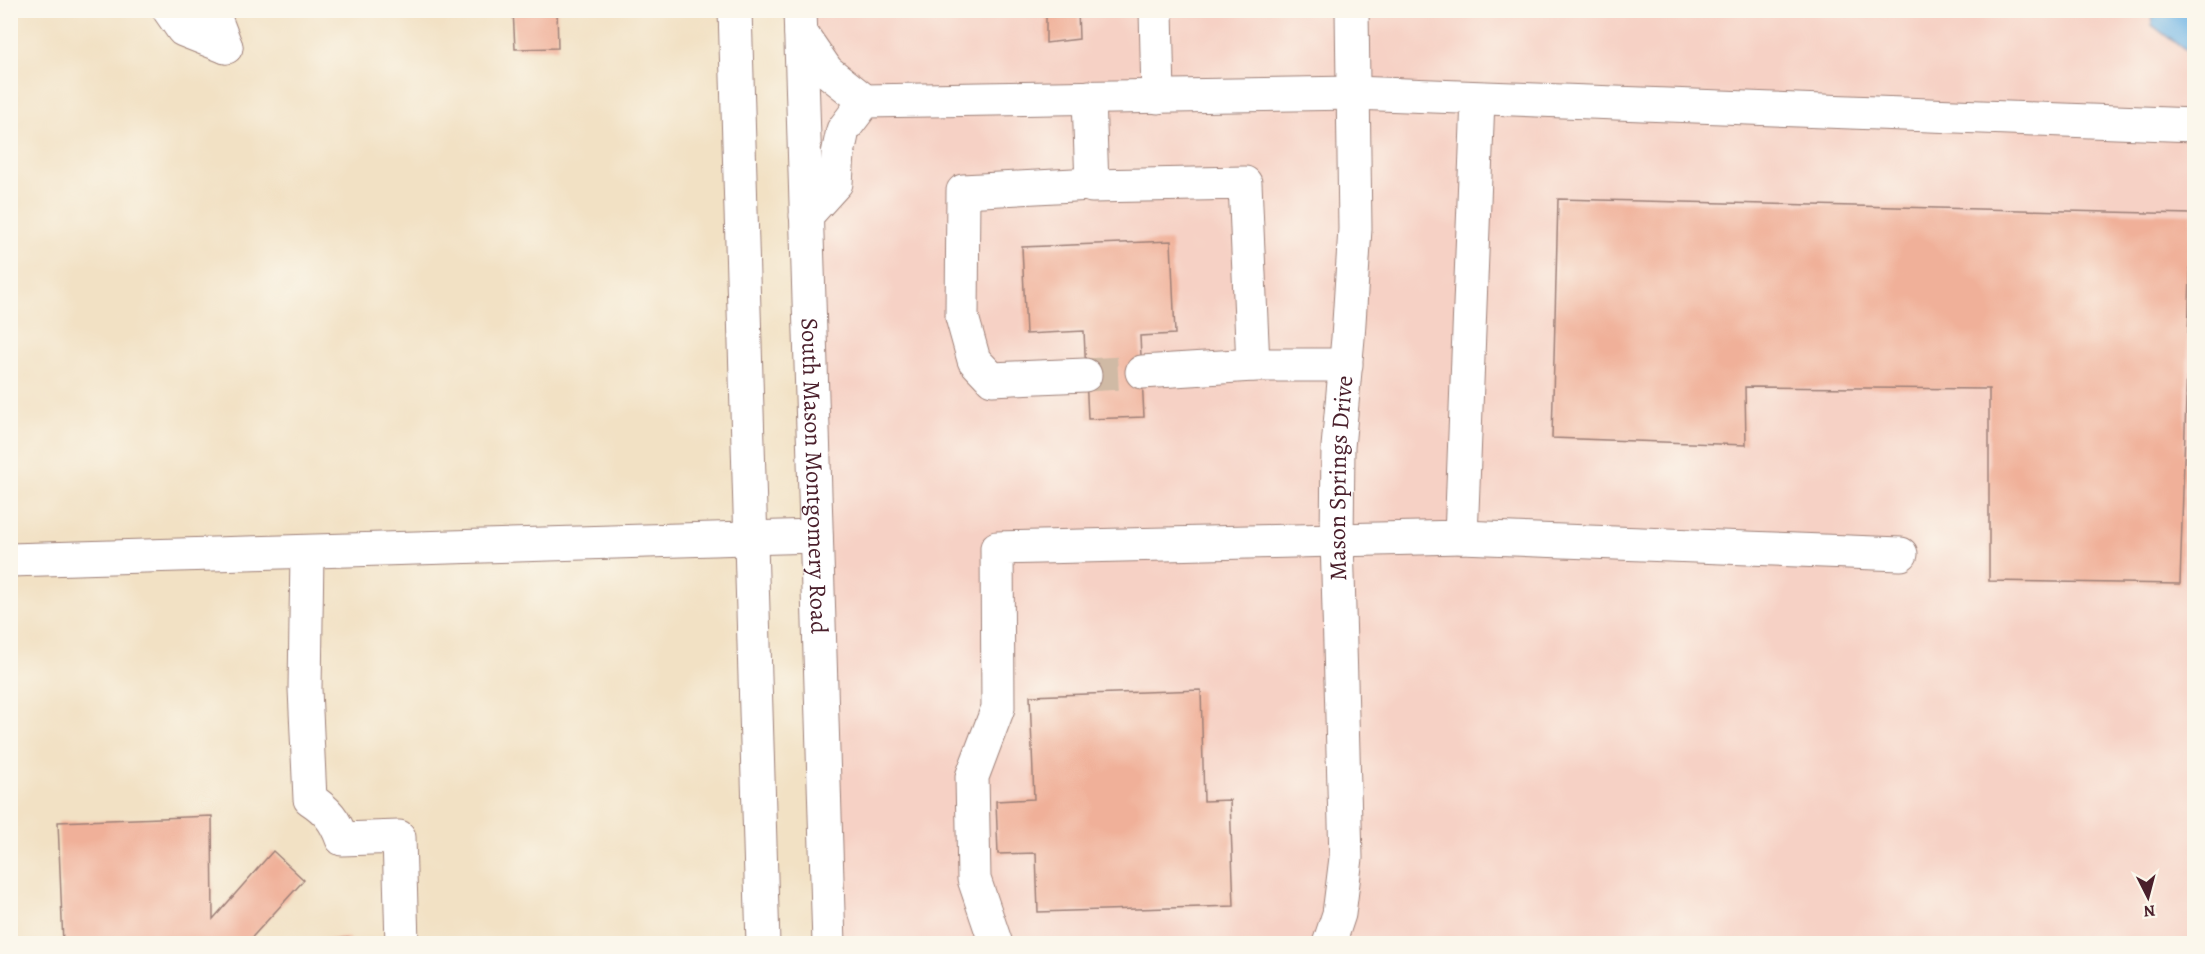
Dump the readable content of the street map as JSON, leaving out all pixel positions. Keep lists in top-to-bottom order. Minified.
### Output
{"streets":{"main road":["South Mason Montgomery Road","Mason Springs Drive"]},"north":"bottom"}
